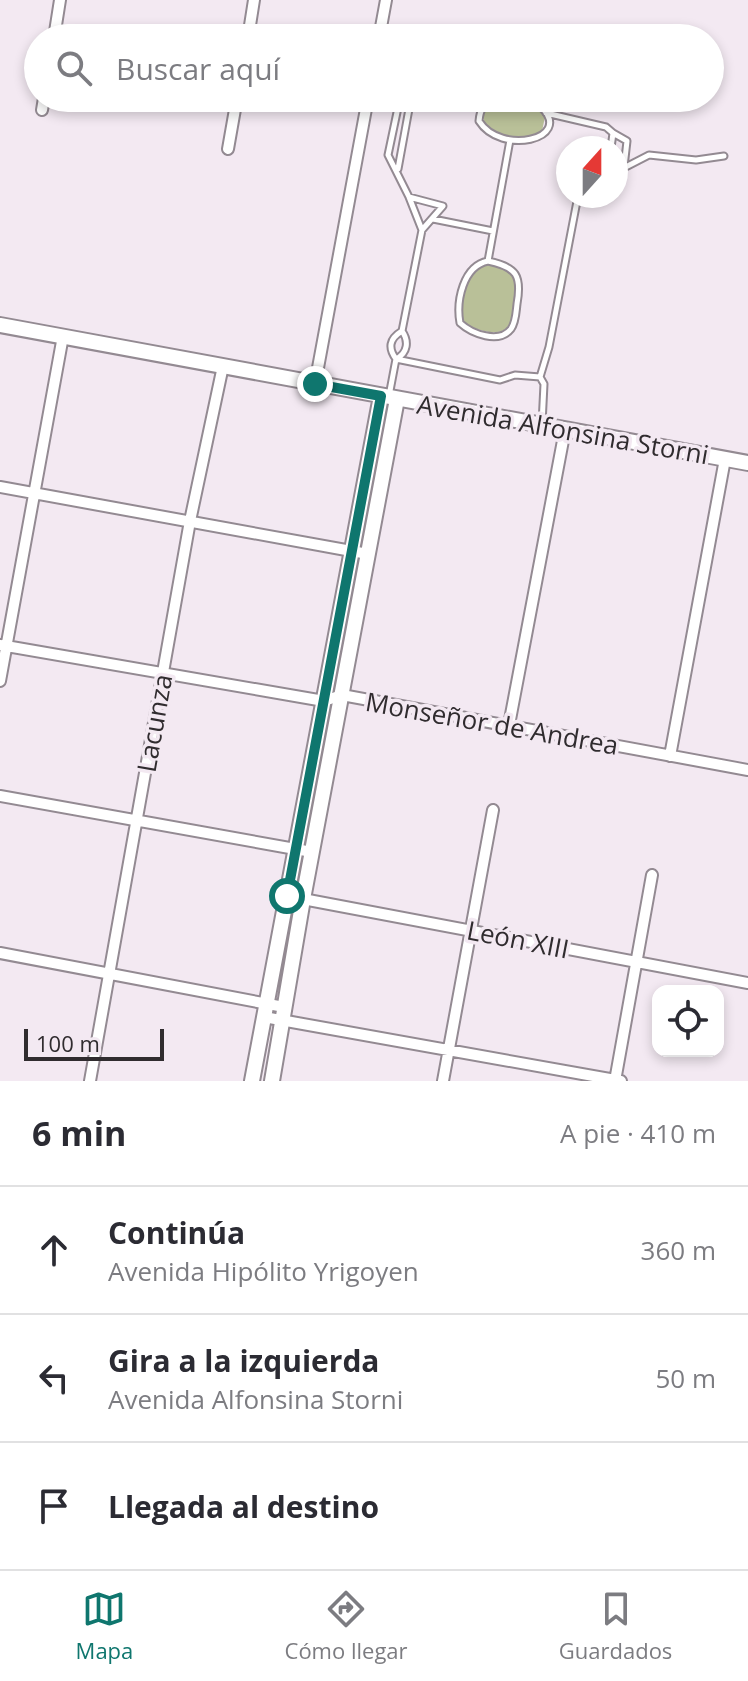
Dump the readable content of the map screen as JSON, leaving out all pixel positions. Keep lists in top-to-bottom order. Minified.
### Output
{"streets":{"main road":["Avenida Alfonsina Storni"],"street":["Lacunza","Monseñor de Andrea","León XIII"]},"crossings":[["Avenida Alfonsina Storni","Lacunza"],["Lacunza","Monseñor de Andrea"]],"scale_bar":"100 m","north":"top","page":{"search":"Buscar aquí","scale":"100 m","heading":["6 min","A pie · 410 m"],"list":[["Continúa","Avenida Hipólito Yrigoyen","360 m"],["Gira a la izquierda","Avenida Alfonsina Storni","50 m"],"Llegada al destino"],"nav":["Mapa","Cómo llegar","Guardados"]}}
